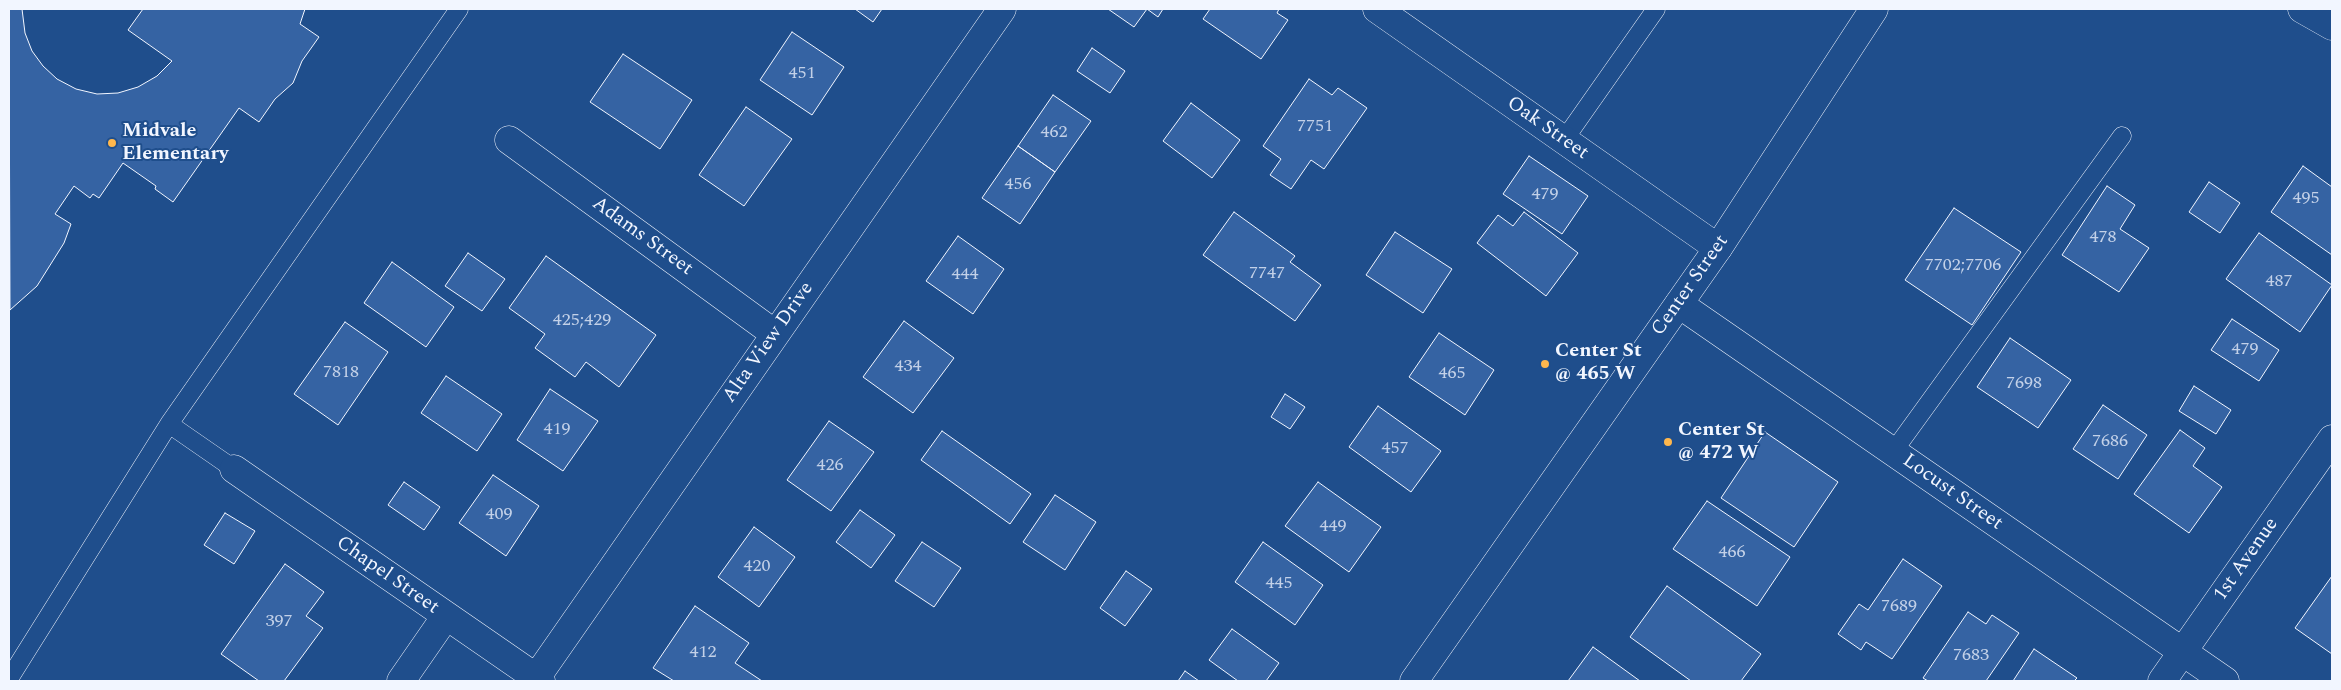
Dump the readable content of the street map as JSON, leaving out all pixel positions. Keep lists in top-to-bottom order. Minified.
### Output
{"streets":{"main road":["Oak Street","Adams Street","Center Street","Alta View Drive","Locust Street","1st Avenue","Chapel Street"]},"crossings":[["Oak Street","Center Street"],["Adams Street","Alta View Drive"],["Center Street","Locust Street"],["Alta View Drive","Chapel Street"],["Locust Street","1st Avenue"]],"places":["Midvale Elementary","Center St @ 465 W","Center St @ 472 W"],"house_numbers":["451","7751","462","456","479","495","478","7702;7706","7747","444","487","425;429","479","434","7818","465","7698","419","7686","457","426","409","449","466","420","445","7689","397","412","7683"]}
